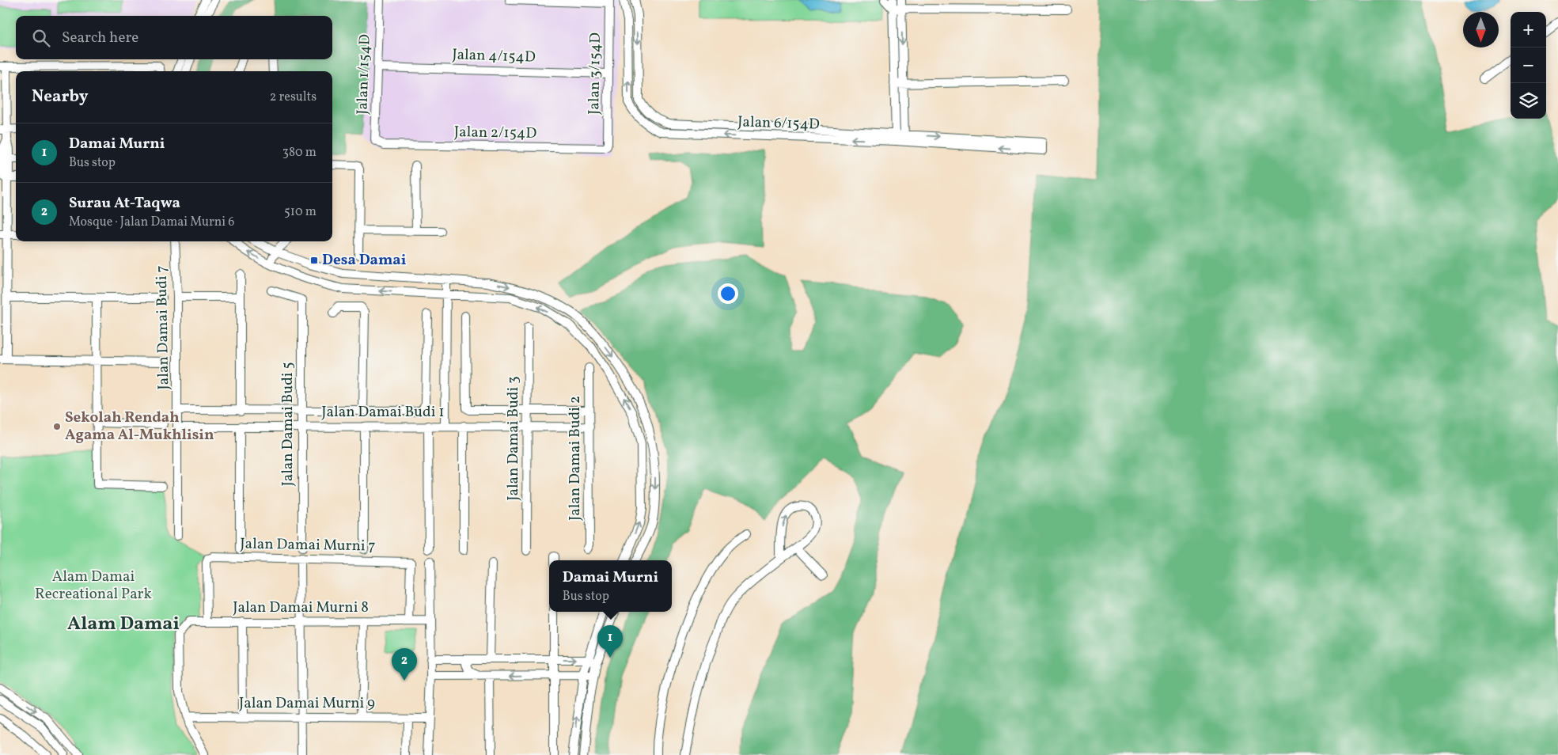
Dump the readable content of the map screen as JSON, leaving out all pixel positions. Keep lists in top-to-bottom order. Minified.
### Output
{"streets":{"street":["Jalan 4/154D","Jalan 3/154D","Jalan 1/154D","Jalan 6/154D","Jalan 2/154D","Jalan Damai Budi 7","Jalan Damai Budi 1","Jalan Damai Budi 5","Jalan Damai Budi 3","Jalan Damai Budi 2","Jalan Damai Murni 7","Jalan Damai Murni 8","Jalan Damai Murni 9"]},"crossings":[["Jalan 4/154D","Jalan 3/154D"],["Jalan 4/154D","Jalan 1/154D"],["Jalan 3/154D","Jalan 2/154D"],["Jalan 1/154D","Jalan 2/154D"],["Jalan Damai Budi 7","Jalan Damai Budi 1"],["Jalan Damai Budi 1","Jalan Damai Budi 5"],["Jalan Damai Budi 1","Jalan Damai Budi 3"],["Jalan Damai Budi 1","Jalan Damai Budi 2"],["Jalan Damai Murni 7","Jalan Damai Murni 8"],["Jalan Damai Murni 8","Jalan Damai Murni 9"]],"districts":["Alam Damai"],"parks":["Alam Damai Recreational Park"],"places":{"transit":["Desa Damai"],"other":["Sekolah Rendah Agama Al-Mukhlisin"]},"north":"bottom","page":{"map_buttons":["+","−"],"search":"Search here","heading":["Nearby","2 results"],"list":[{"mark":"1","name":"Damai Murni","note":"Bus stop","value":"380 m"},{"mark":"2","name":"Surau At-Taqwa","note":"Mosque · Jalan Damai Murni 6","value":"510 m"}],"popup":["Damai Murni","Bus stop"],"pins":["1","2"]}}
